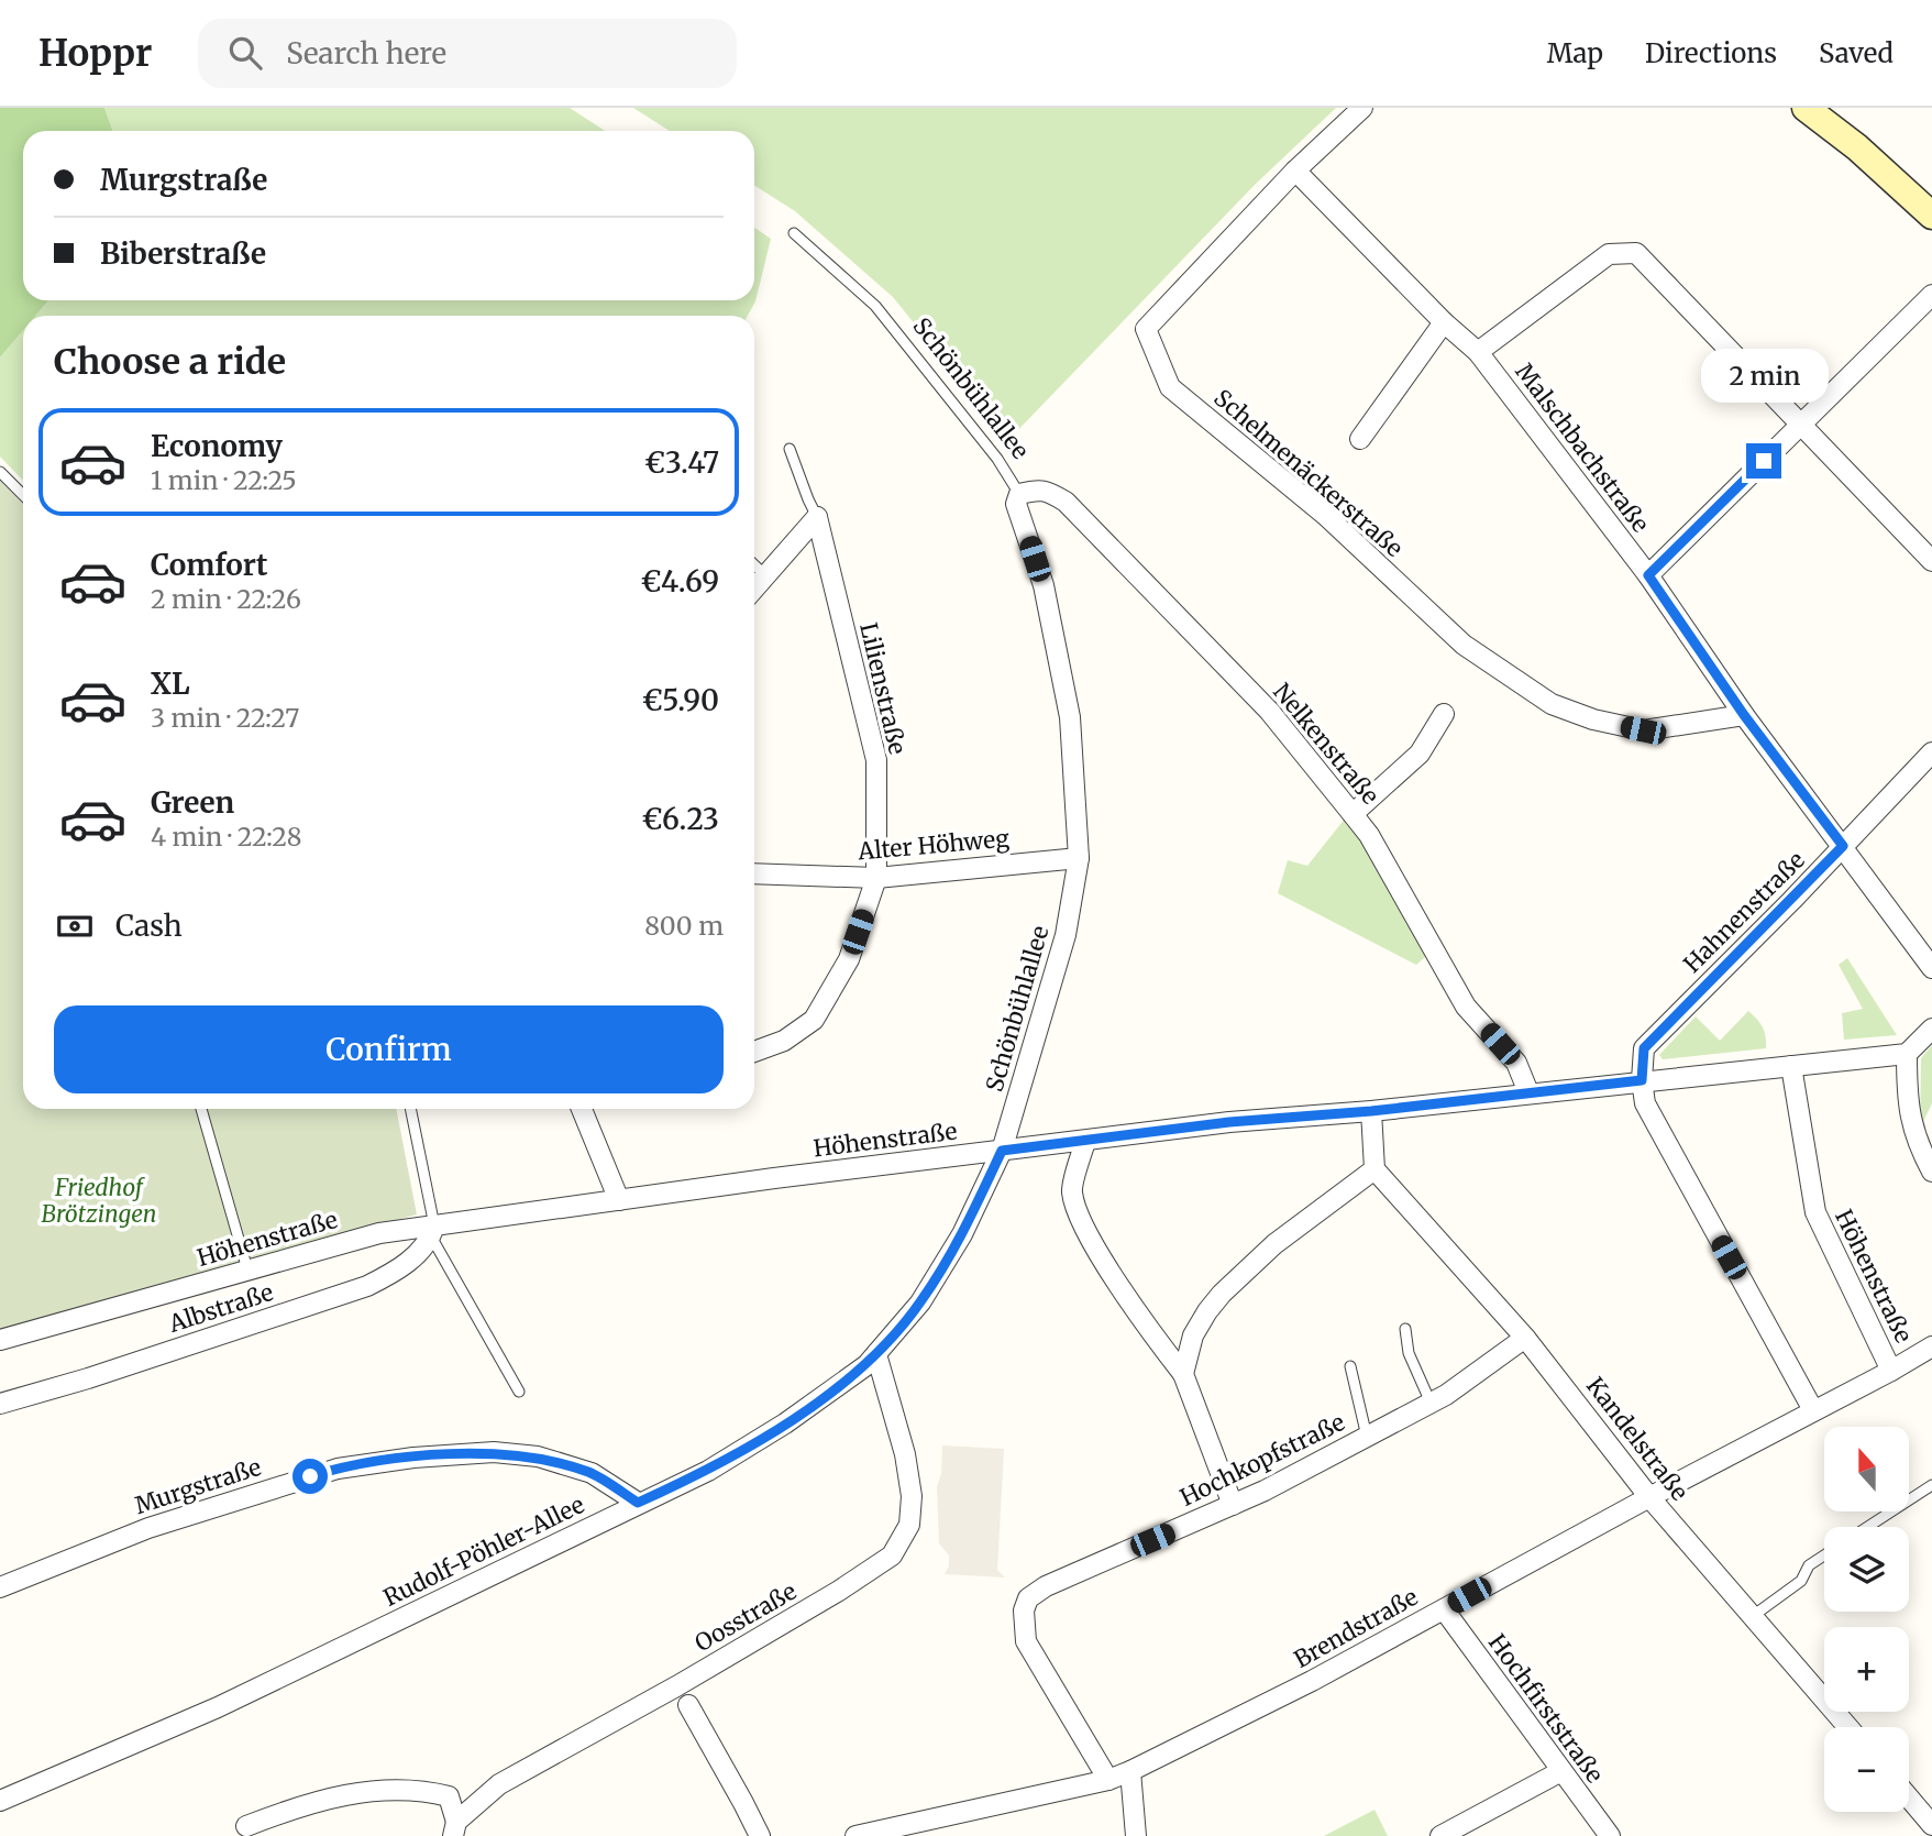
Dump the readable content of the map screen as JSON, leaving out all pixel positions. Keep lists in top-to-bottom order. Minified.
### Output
{"streets":{"street":["Schönbühlallee","Malschbachstraße","Schelmenäckerstraße","Lilienstraße","Nelkenstraße","Alter Höhweg","Hahnenstraße","Höhenstraße","Albstraße","Kandelstraße","Hochkopfstraße","Murgstraße","Rudolf-Pöhler-Allee","Oosstraße","Brendstraße","Hochfirststraße"]},"crossings":[["Schönbühlallee","Nelkenstraße"],["Schönbühlallee","Alter Höhweg"],["Schönbühlallee","Höhenstraße"],["Schönbühlallee","Rudolf-Pöhler-Allee"],["Malschbachstraße","Schelmenäckerstraße"],["Malschbachstraße","Hahnenstraße"],["Lilienstraße","Alter Höhweg"],["Nelkenstraße","Höhenstraße"],["Hahnenstraße","Höhenstraße"],["Höhenstraße","Albstraße"],["Höhenstraße","Rudolf-Pöhler-Allee"],["Höhenstraße","Brendstraße"],["Kandelstraße","Hochkopfstraße"],["Kandelstraße","Brendstraße"],["Hochkopfstraße","Brendstraße"],["Murgstraße","Rudolf-Pöhler-Allee"],["Rudolf-Pöhler-Allee","Oosstraße"],["Brendstraße","Hochfirststraße"]],"parks":["Friedhof Brötzingen"],"north":"top","page":{"header":"Hoppr","search":"Search here","nav":["Map","Directions","Saved"],"banner":["Murgstraße","Biberstraße"],"heading":"Choose a ride","bubble":"2 min","list":[{"name":"Economy","note":"1 min · 22:25","value":"€3.47"},{"name":"Comfort","note":"2 min · 22:26","value":"€4.69"},{"name":"XL","note":"3 min · 22:27","value":"€5.90"},{"name":"Green","note":"4 min · 22:28","value":"€6.23"}],"pay":["Cash","800 m"],"buttons":"Confirm","map_buttons":["+","−"]}}
